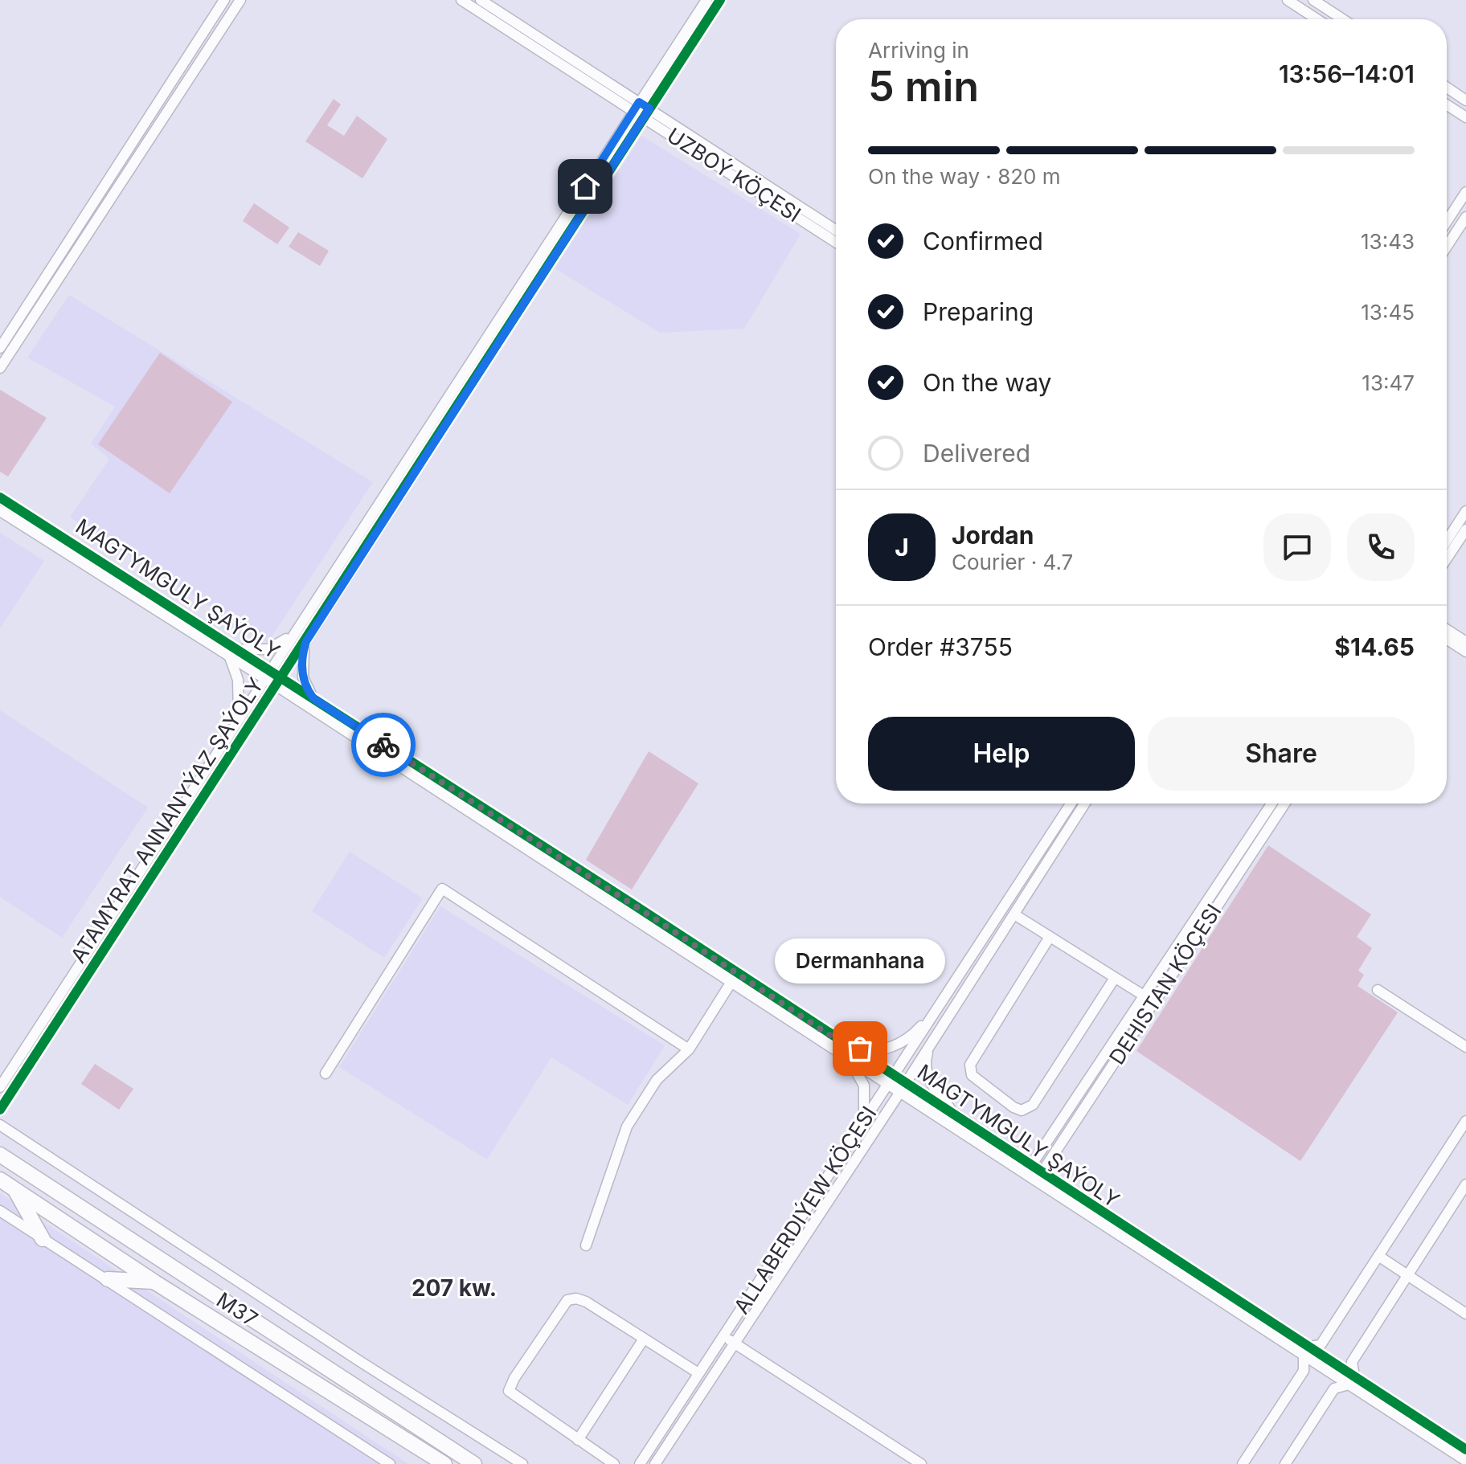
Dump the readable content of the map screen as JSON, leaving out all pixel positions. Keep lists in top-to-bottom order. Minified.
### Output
{"streets":{"highway":["M37"],"street":["UZBOÝ KÖÇESI","MAGTYMGULY ŞAÝOLY","ATAMYRAT ANNANYÝAZ ŞAÝOLY","DEHISTAN KÖÇESI","ALLABERDIÝEW KÖÇESI"]},"crossings":[["UZBOÝ KÖÇESI","ATAMYRAT ANNANYÝAZ ŞAÝOLY"],["MAGTYMGULY ŞAÝOLY","ATAMYRAT ANNANYÝAZ ŞAÝOLY"],["MAGTYMGULY ŞAÝOLY","DEHISTAN KÖÇESI"],["MAGTYMGULY ŞAÝOLY","ALLABERDIÝEW KÖÇESI"]],"districts":["207 kw."],"places":["Dermanhana"],"page":{"heading":["5 min","Arriving in","13:56–14:01"],"panel":["Jordan","Courier · 4.7","Order #3755","$14.65"],"bar":"On the way · 820 m","list":[["Confirmed","13:43"],["Preparing","13:45"],["On the way","13:47"],"Delivered"],"round":"J","buttons":["Help","Share"],"bubble":"Dermanhana"}}
